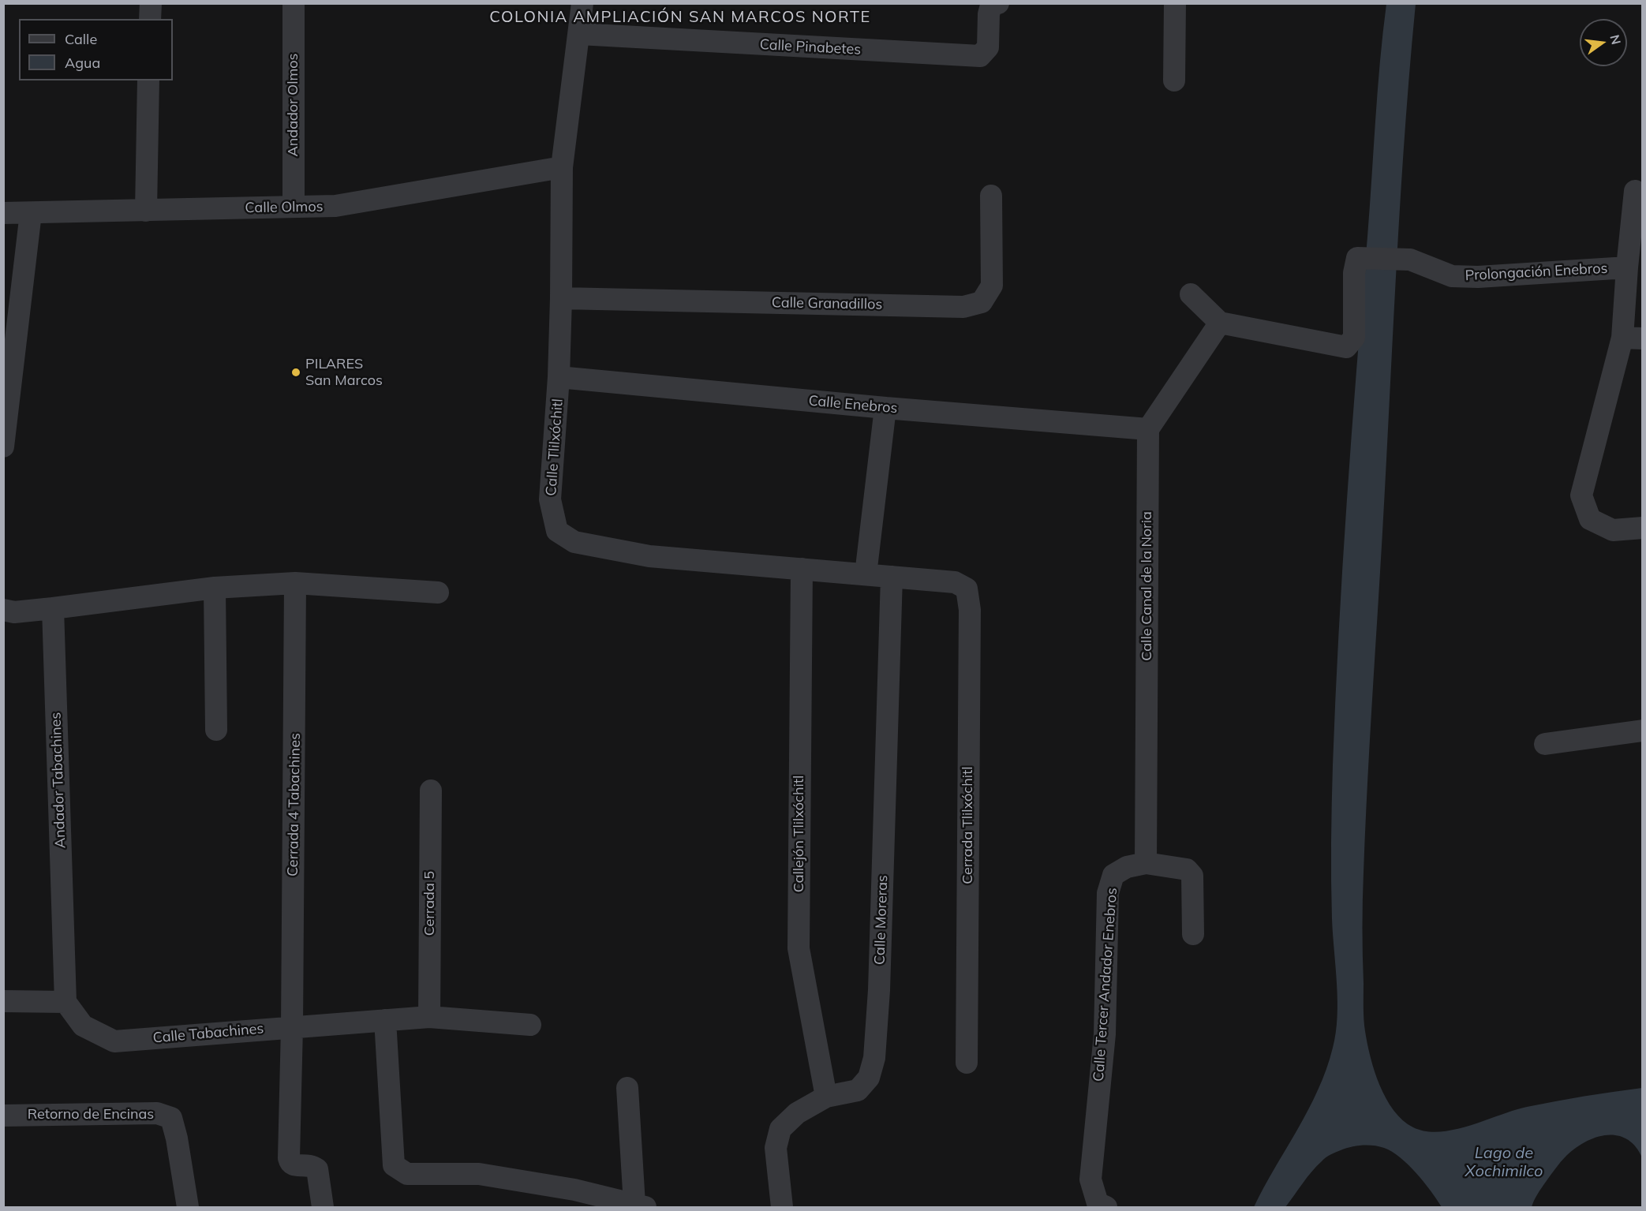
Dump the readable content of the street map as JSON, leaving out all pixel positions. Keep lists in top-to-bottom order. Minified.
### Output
{"streets":{"street":["Calle Pinabetes","Andador Olmos","Calle Olmos","Prolongación Enebros","Calle Granadillos","Calle Enebros","Calle Tlilxóchitl","Calle Canal de la Noria","Andador Tabachines","Cerrada 4 Tabachines","Cerrada Tlilxóchitl","Callejón Tlilxóchitl","Cerrada 5","Calle Moreras","Calle Tercer Andador Enebros","Calle Tabachines","Retorno de Encinas"]},"crossings":[["Calle Pinabetes","Calle Tlilxóchitl"],["Andador Olmos","Calle Olmos"],["Calle Olmos","Calle Tlilxóchitl"],["Calle Granadillos","Calle Tlilxóchitl"],["Calle Enebros","Calle Tlilxóchitl"],["Calle Enebros","Calle Canal de la Noria"],["Calle Tlilxóchitl","Cerrada Tlilxóchitl"],["Calle Tlilxóchitl","Callejón Tlilxóchitl"],["Calle Tlilxóchitl","Calle Moreras"],["Calle Canal de la Noria","Calle Tercer Andador Enebros"],["Andador Tabachines","Calle Tabachines"],["Cerrada 4 Tabachines","Calle Tabachines"],["Callejón Tlilxóchitl","Calle Moreras"],["Cerrada 5","Calle Tabachines"]],"districts":["COLONIA AMPLIACIÓN SAN MARCOS NORTE"],"water":["Lago de Xochimilco"],"places":["PILARES San Marcos"],"legend":["Calle","Agua"],"north":"right"}
